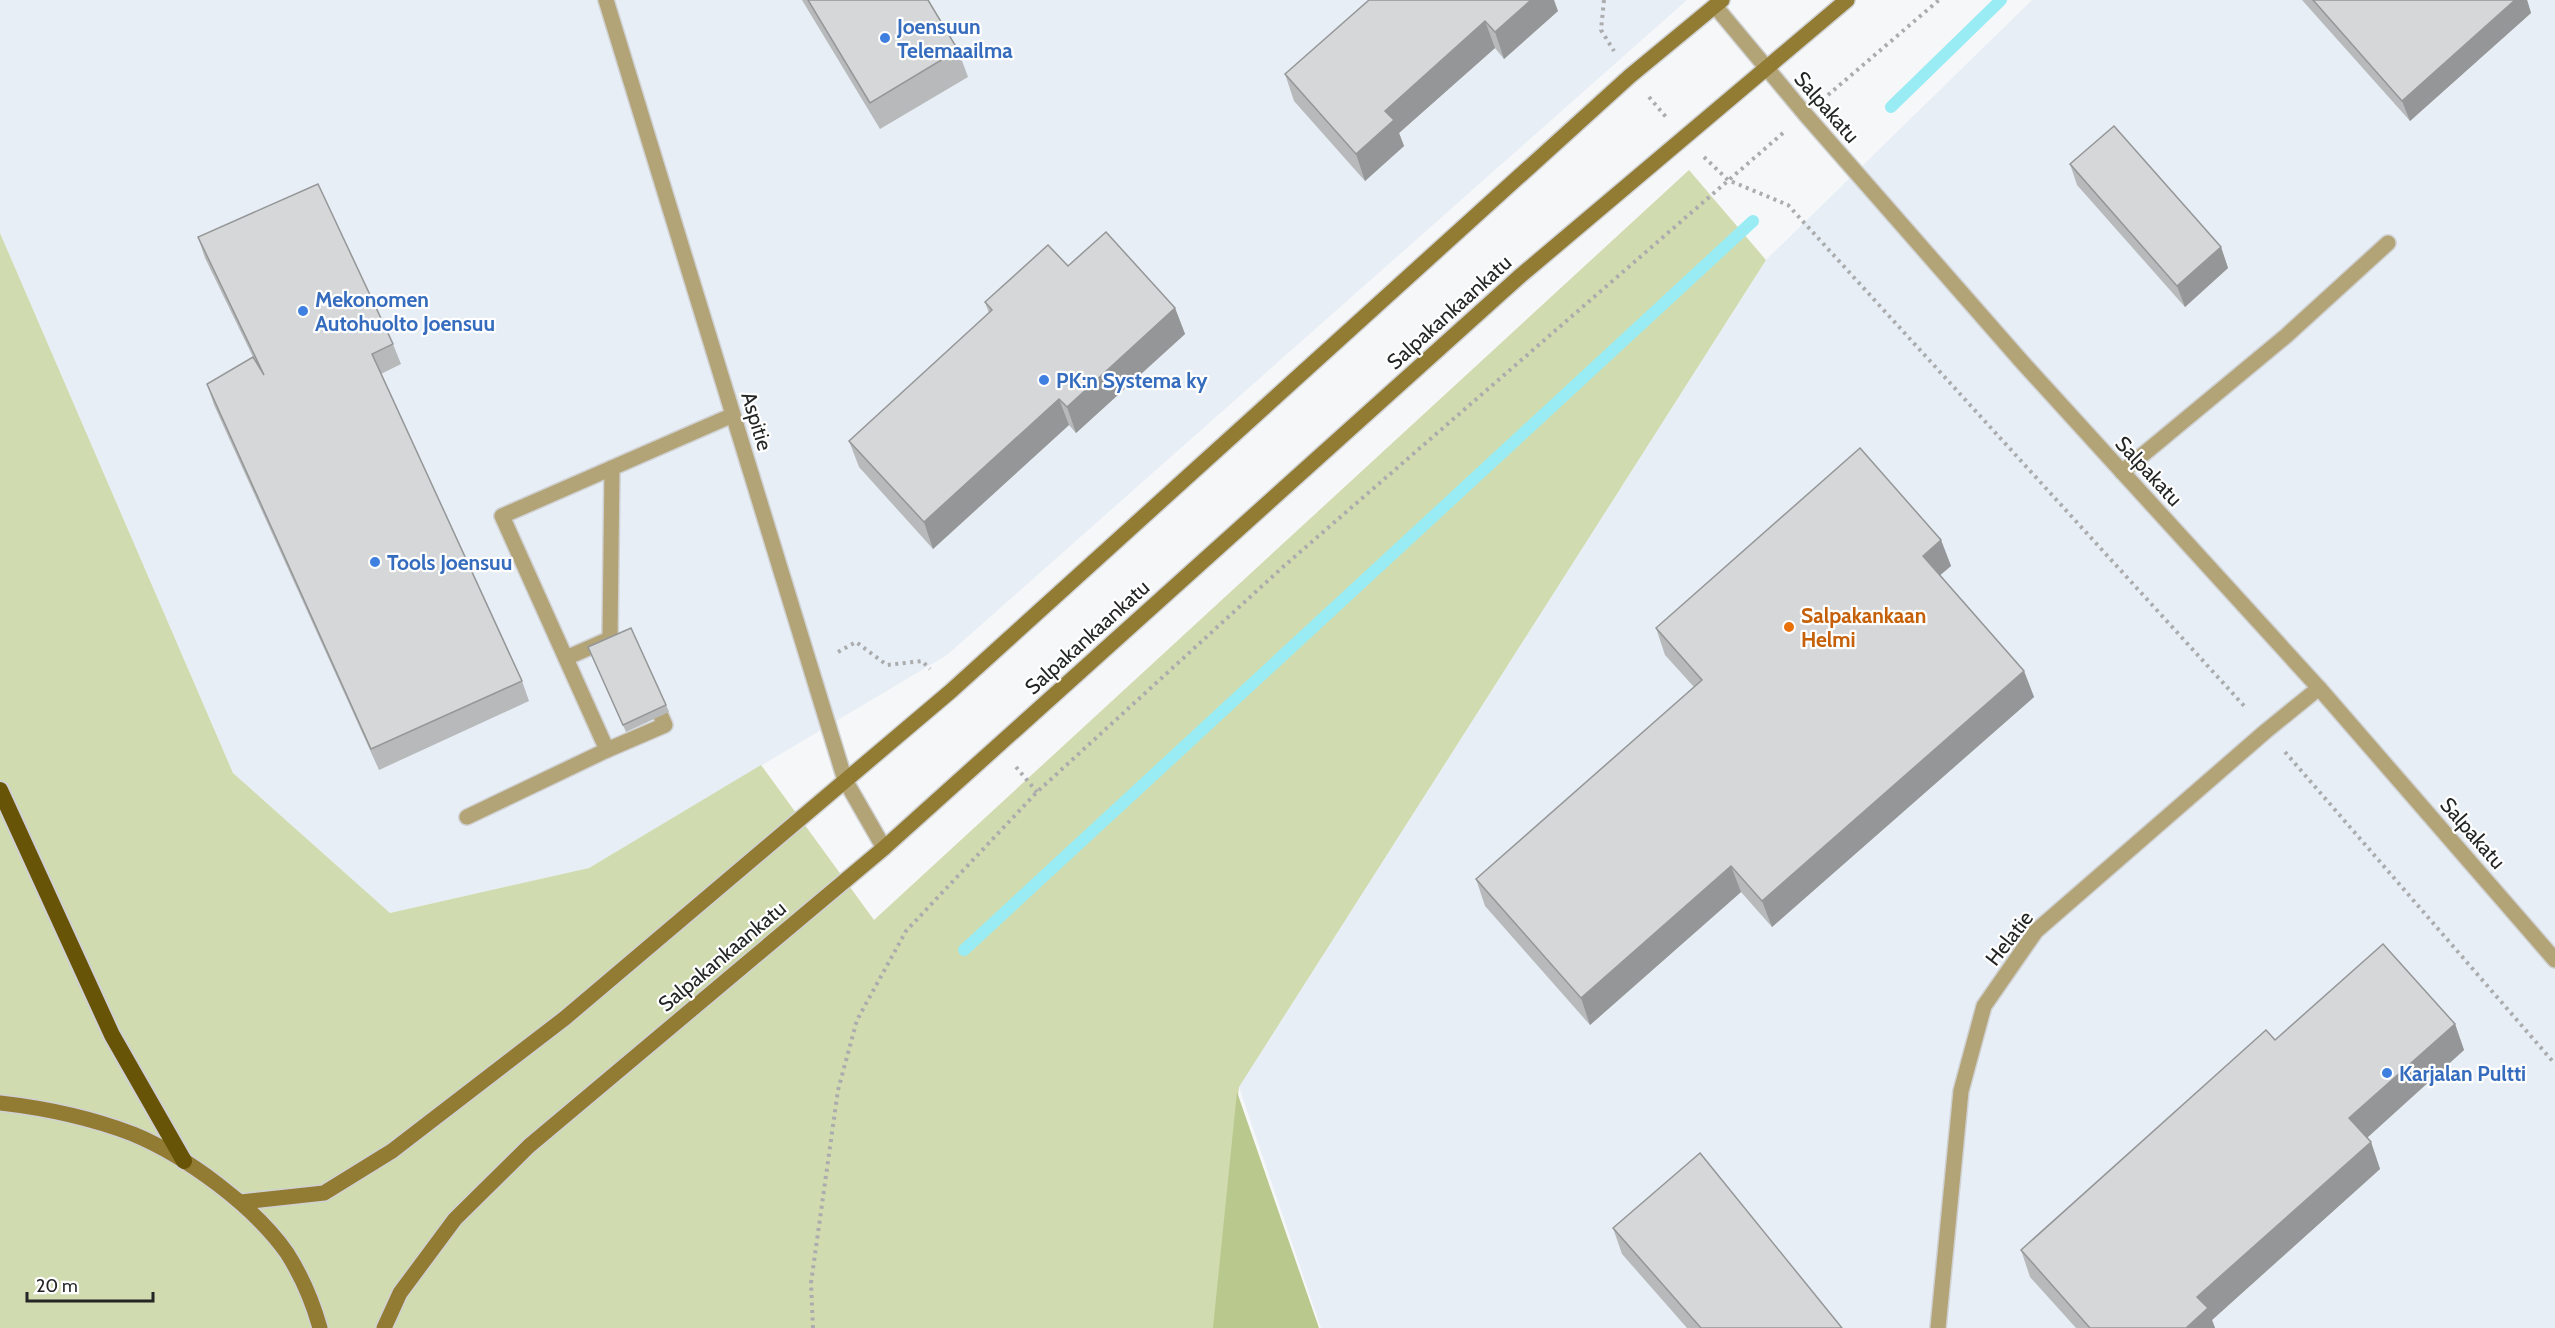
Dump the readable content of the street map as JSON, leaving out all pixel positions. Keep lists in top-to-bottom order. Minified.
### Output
{"streets":{"main road":["Salpakankaankatu"],"street":["Salpakatu","Aspitie","Helatie"]},"crossings":[["Salpakatu","Salpakankaankatu"],["Salpakatu","Helatie"],["Salpakankaankatu","Aspitie"]],"places":["Joensuun Telemaailma","Mekonomen Autohuolto Joensuu","PK:n Systema ky","Tools Joensuu","Salpakankaan Helmi","Karjalan Pultti"],"scale_bar":"20 m"}
